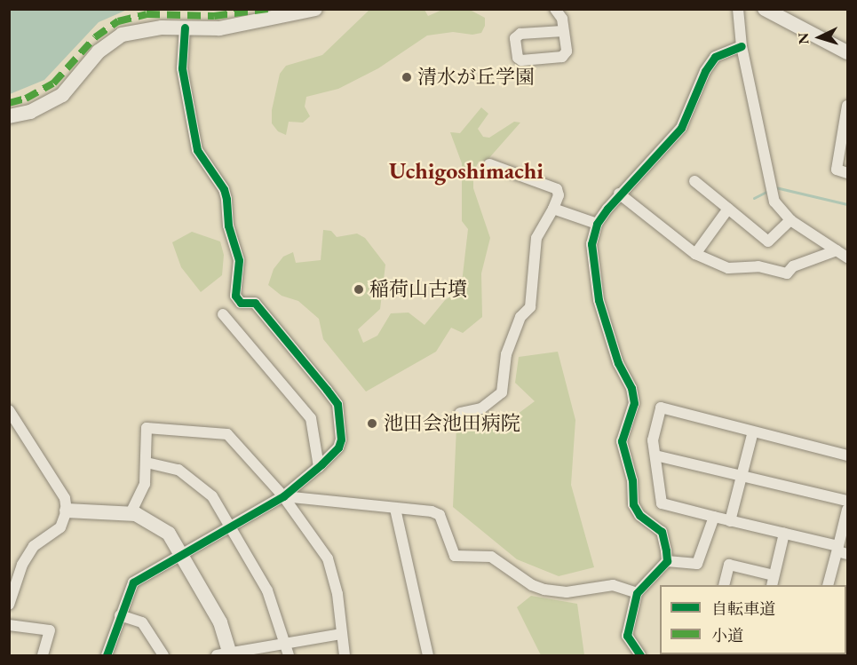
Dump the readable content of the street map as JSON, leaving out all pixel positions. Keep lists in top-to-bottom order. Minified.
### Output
{"districts":["Uchigoshimachi"],"places":["清水が丘学園","稲荷山古墳","池田会池田病院"],"legend":["自転車道","小道"],"north":"left"}
